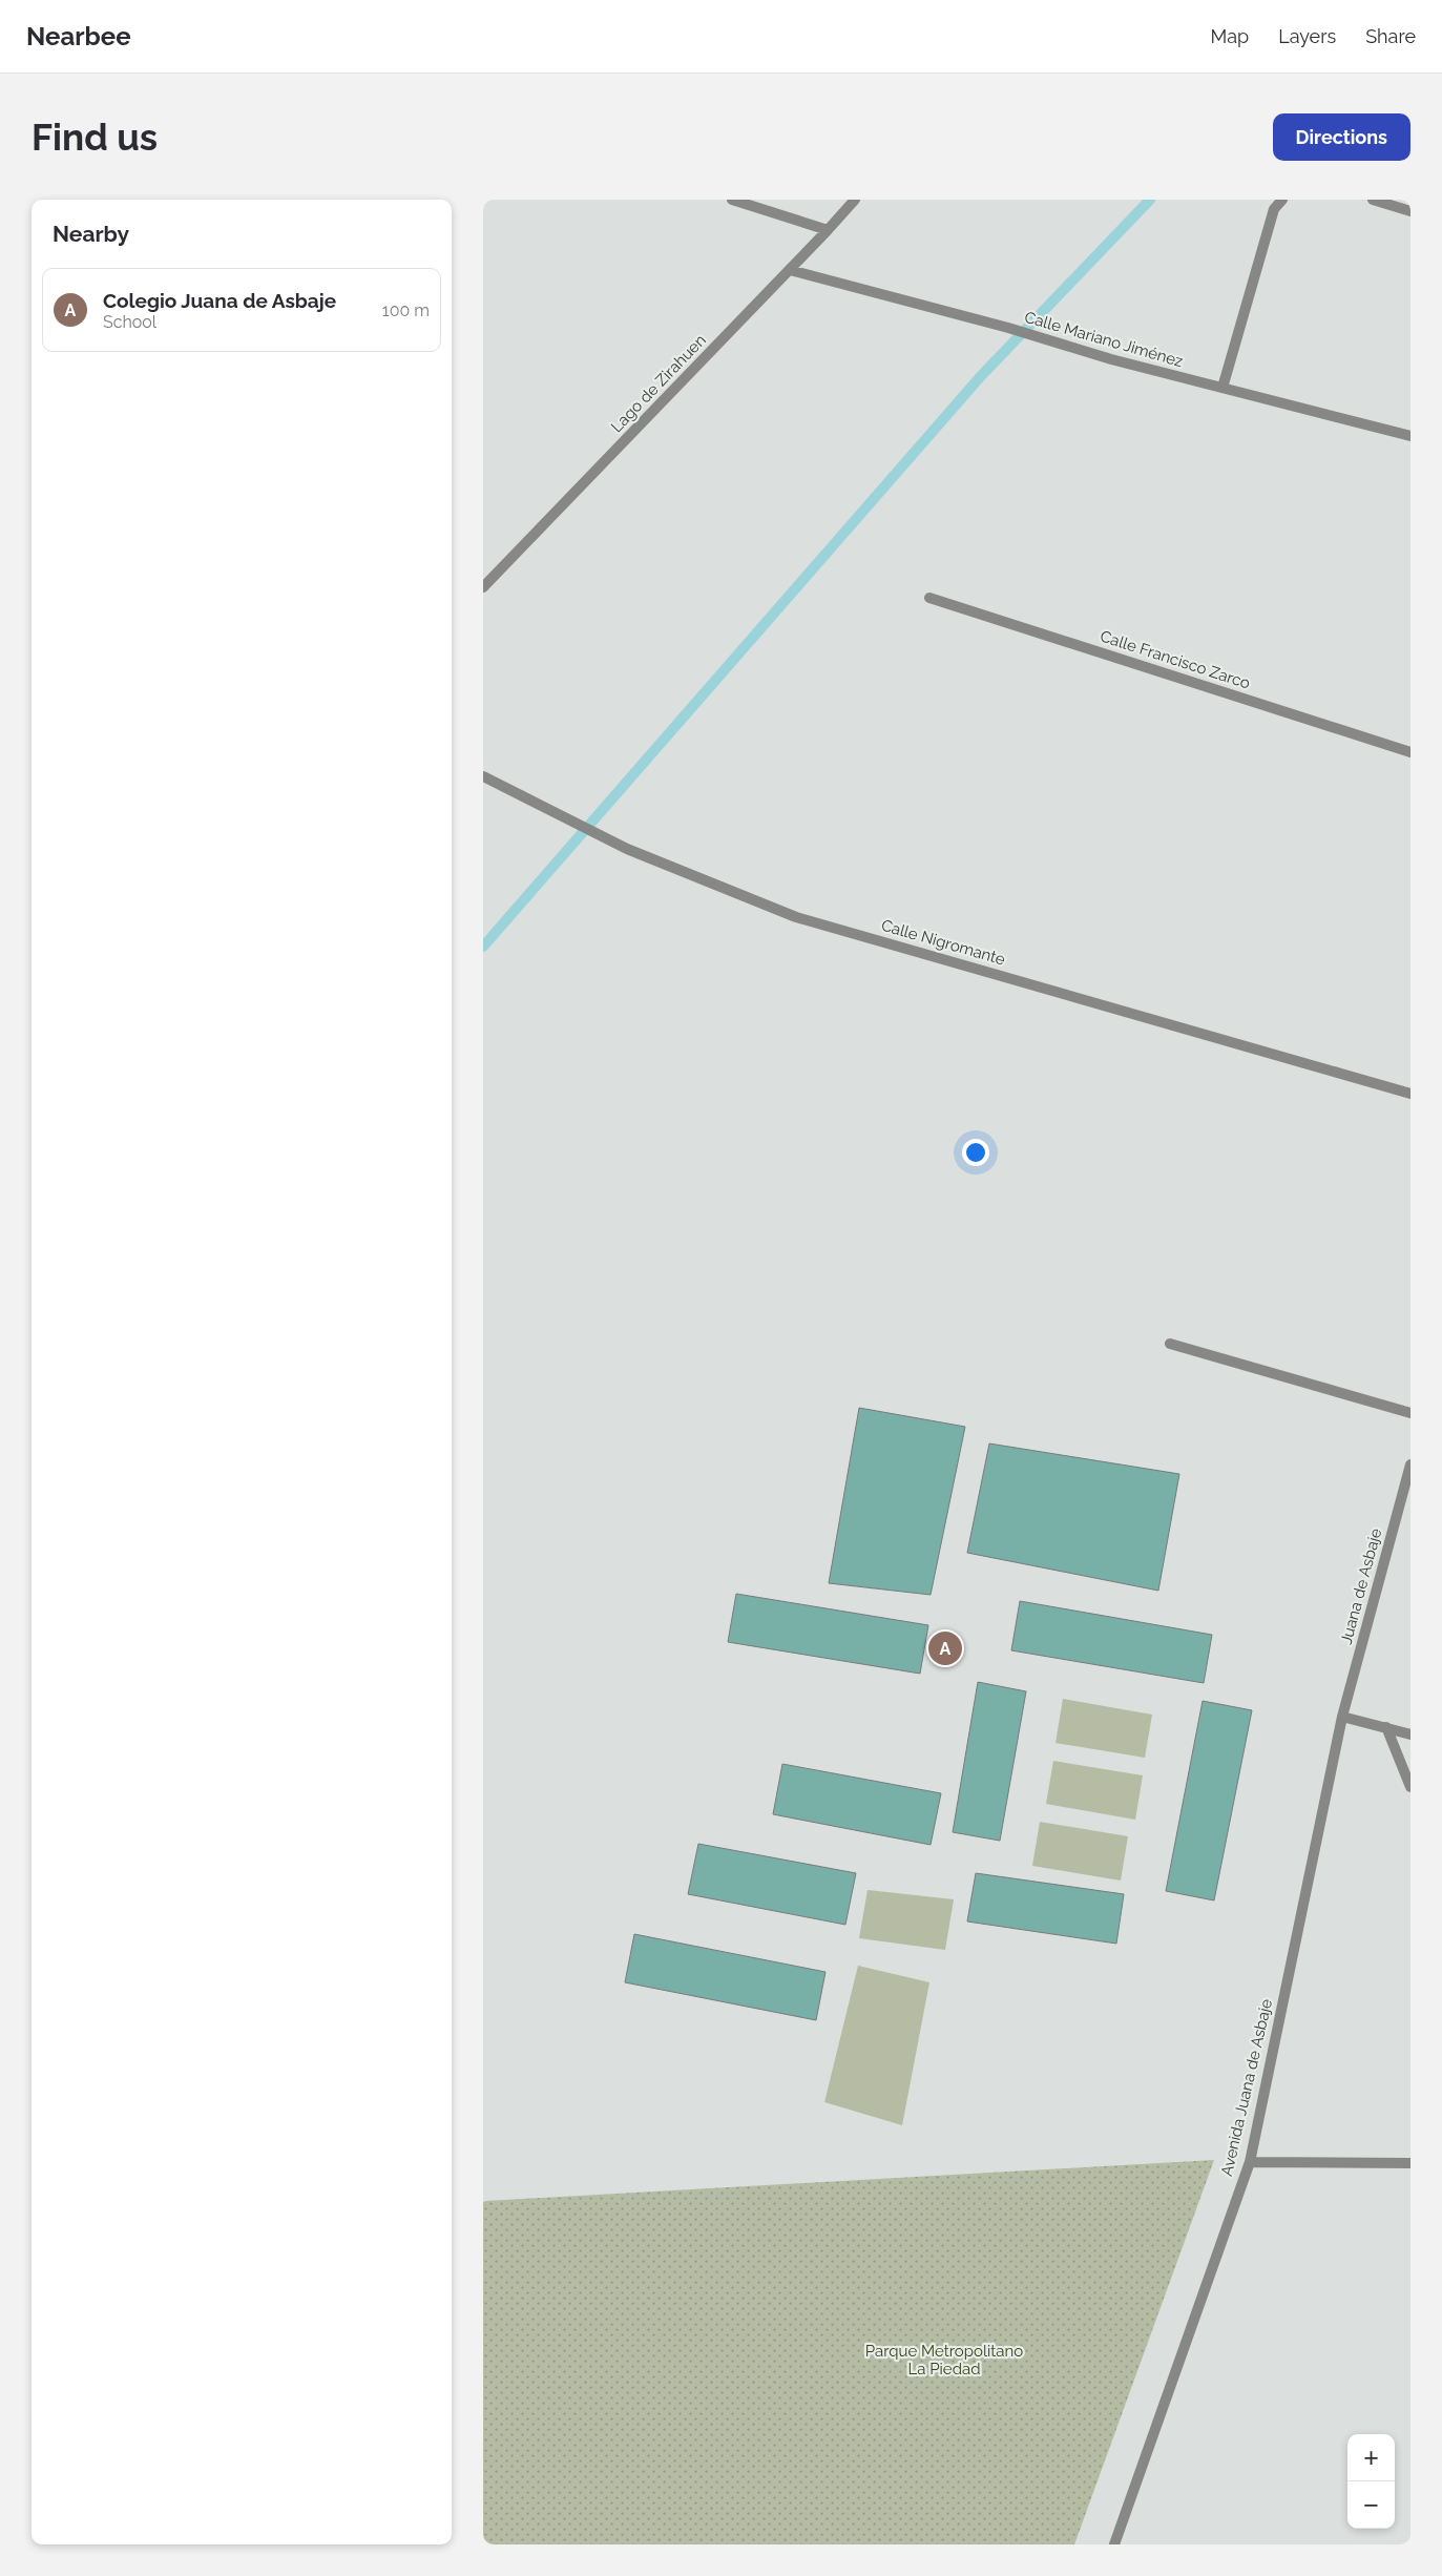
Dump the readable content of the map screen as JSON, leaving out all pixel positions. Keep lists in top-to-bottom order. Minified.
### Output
{"streets":{"street":["Calle Mariano Jiménez","Lago de Zirahuen","Calle Francisco Zarco","Calle Nigromante","Juana de Asbaje","Avenida Juana de Asbaje"]},"crossings":[["Calle Mariano Jiménez","Lago de Zirahuen"],["Juana de Asbaje","Avenida Juana de Asbaje"]],"parks":["Parque Metropolitano La Piedad"],"page":{"header":"Nearbee","nav":["Map","Layers","Share"],"buttons":"Directions","title":"Find us","heading":"Nearby","list":[{"mark":"A","name":"Colegio Juana de Asbaje","note":"School","value":"100 m"}],"pins":"A","map_buttons":["+","−"]}}
